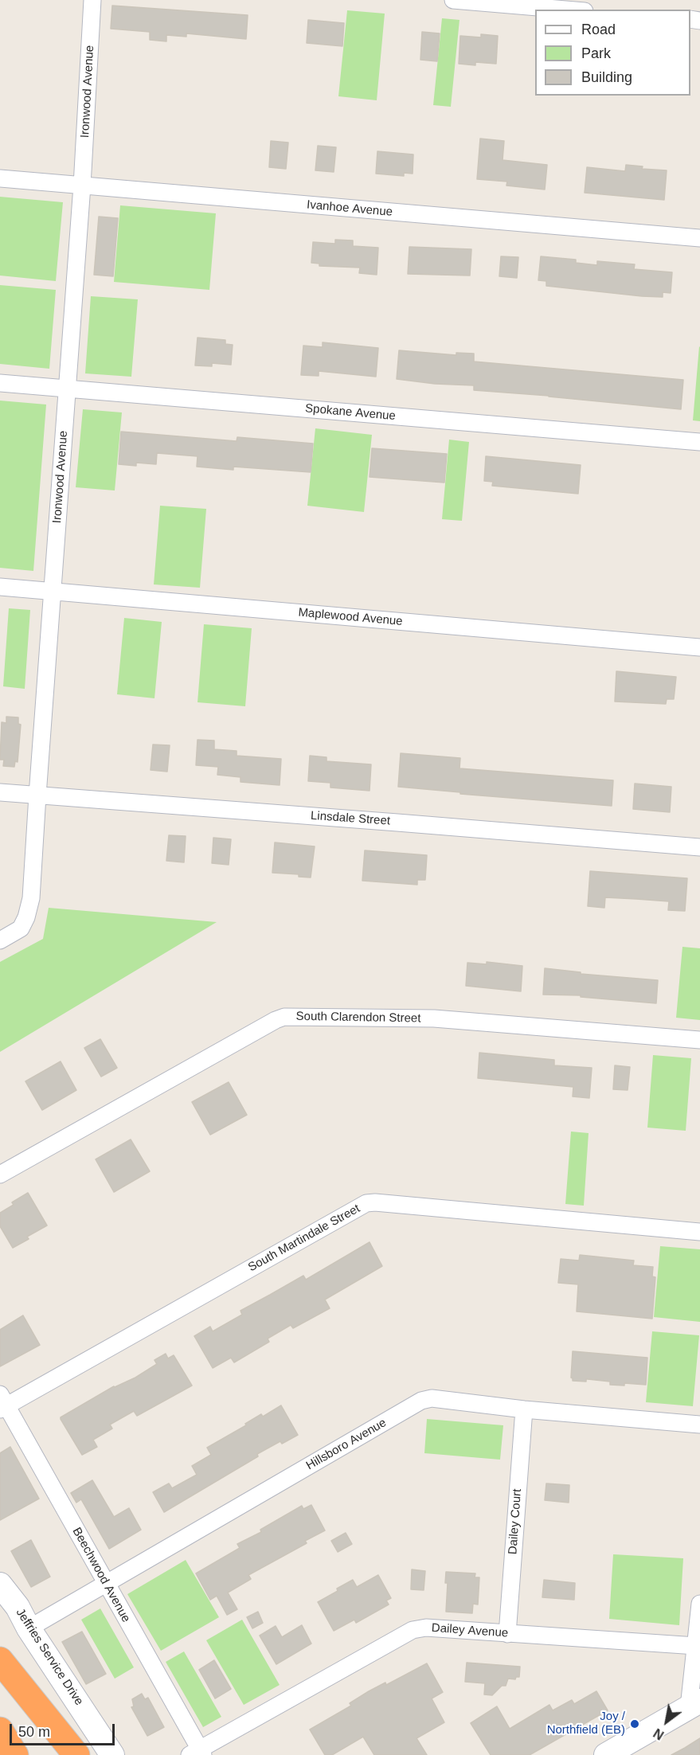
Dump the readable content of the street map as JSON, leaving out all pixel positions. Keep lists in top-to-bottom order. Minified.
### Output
{"streets":{"street":["Ironwood Avenue","Ivanhoe Avenue","Spokane Avenue","Maplewood Avenue","Linsdale Street","South Clarendon Street","South Martindale Street","Hillsboro Avenue","Dailey Court","Beechwood Avenue","Dailey Avenue","Jeffries Service Drive"]},"crossings":[["Ironwood Avenue","Ivanhoe Avenue"],["Ironwood Avenue","Spokane Avenue"],["Ironwood Avenue","Maplewood Avenue"],["Ironwood Avenue","Linsdale Street"],["South Martindale Street","Beechwood Avenue"],["Hillsboro Avenue","Dailey Court"],["Hillsboro Avenue","Beechwood Avenue"],["Hillsboro Avenue","Jeffries Service Drive"],["Dailey Court","Dailey Avenue"],["Beechwood Avenue","Dailey Avenue"]],"places":["Joy / Northfield (EB)"],"legend":["Road","Park","Building"],"scale_bar":"50 m","north":"bottom left"}
